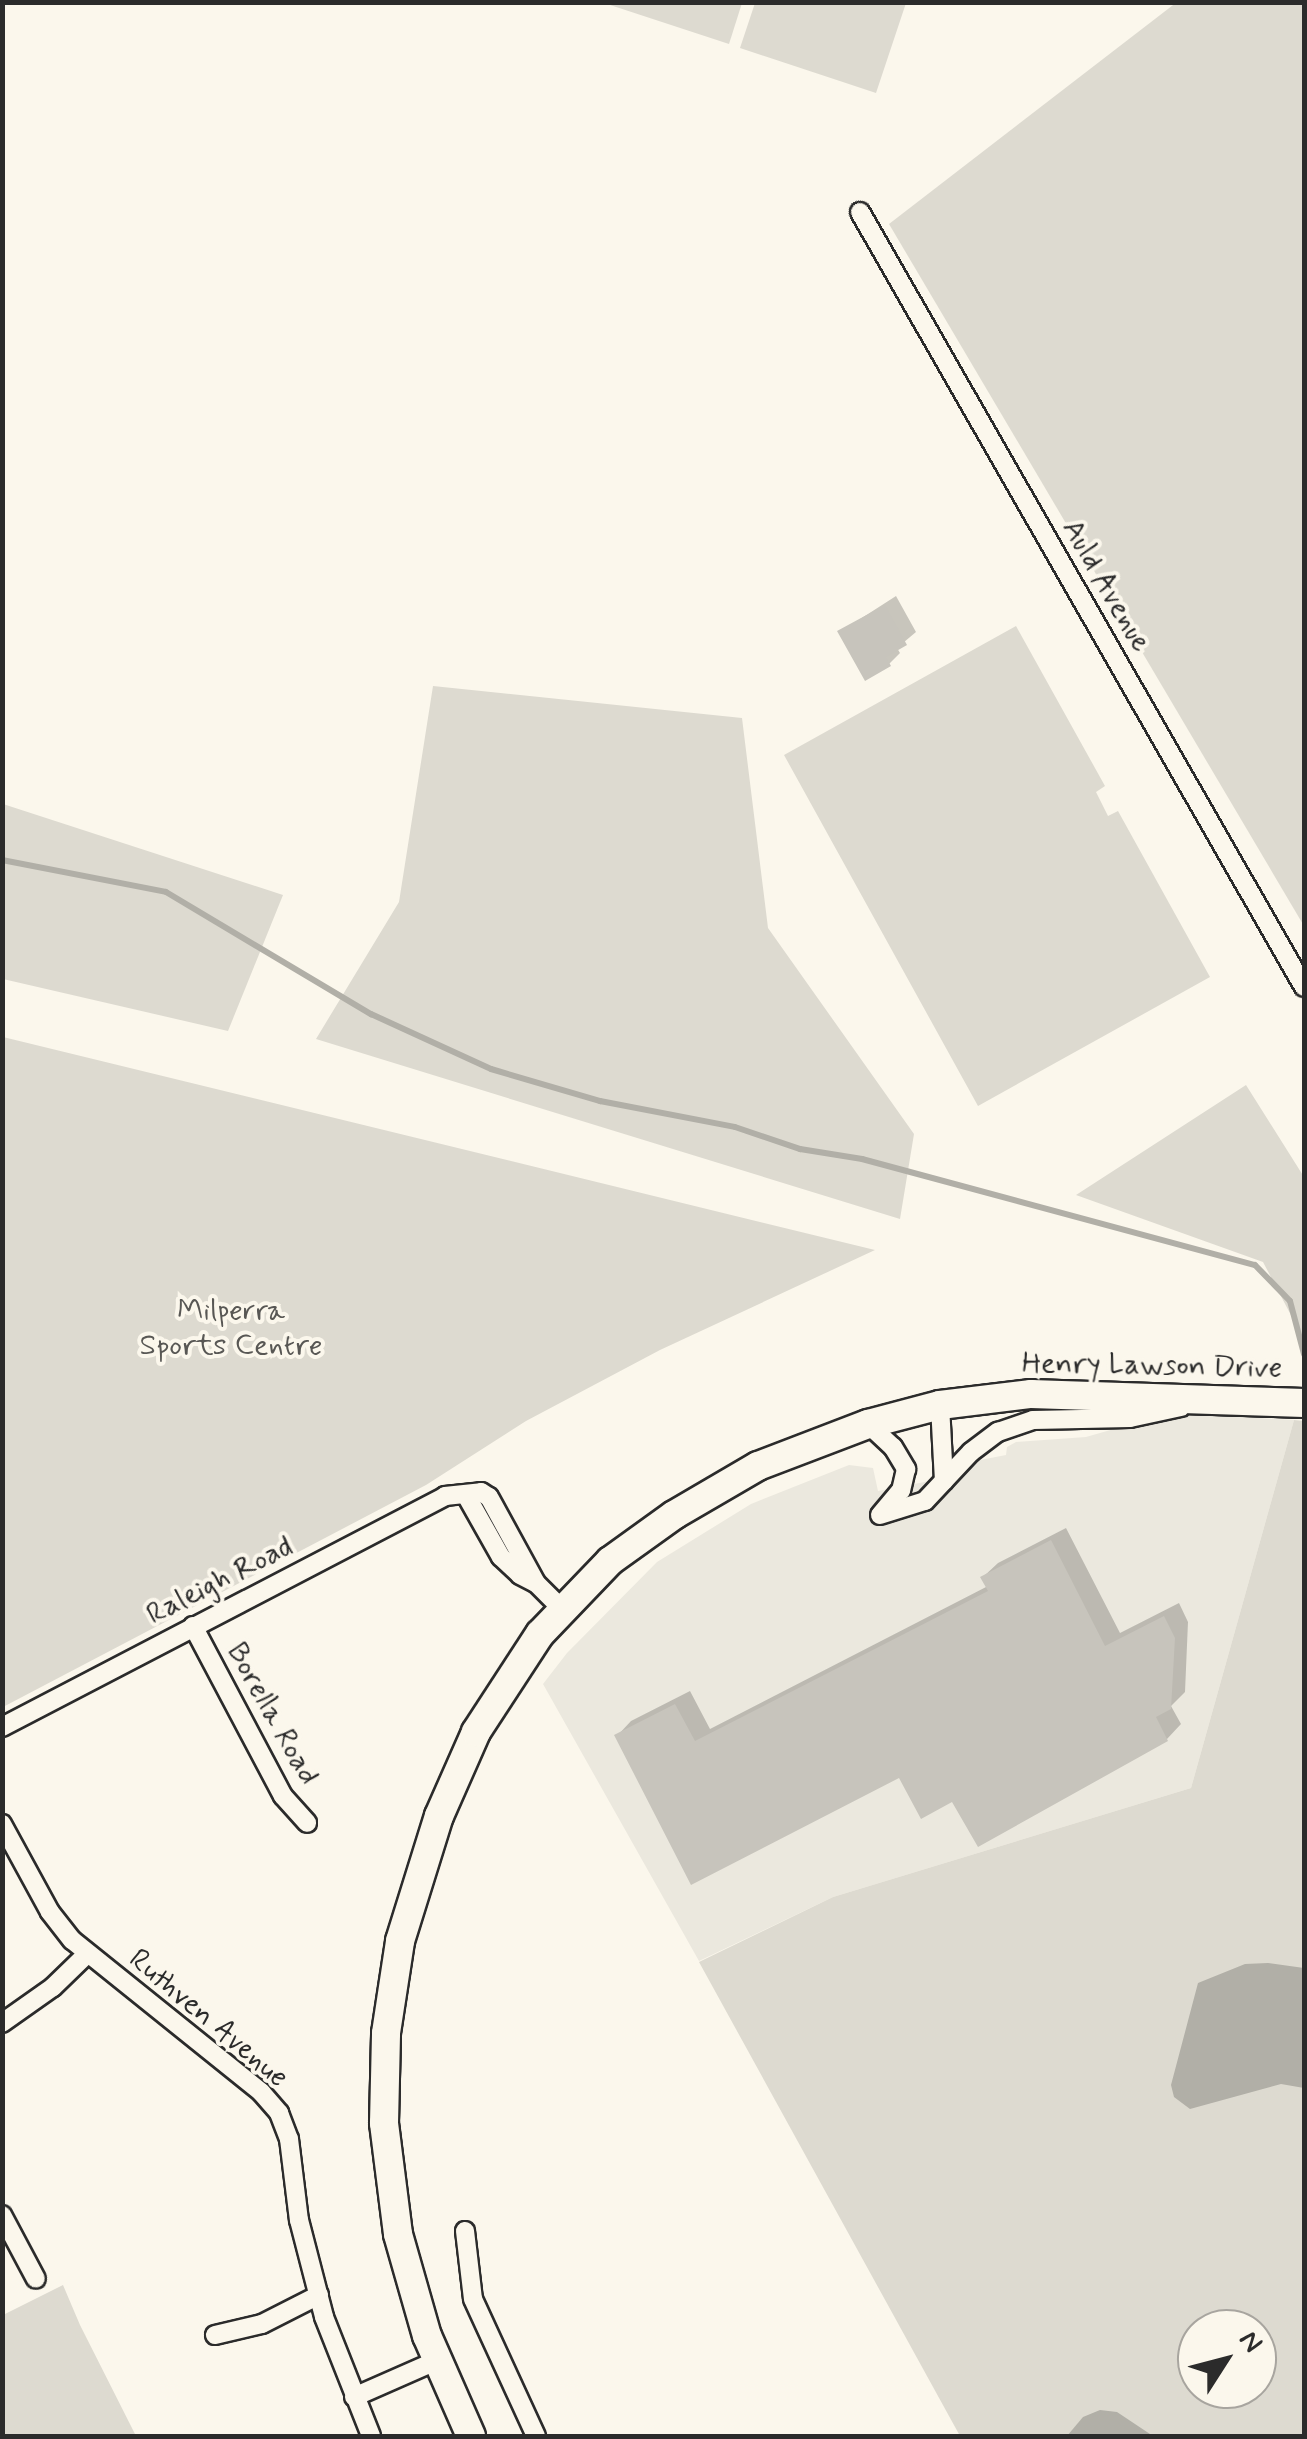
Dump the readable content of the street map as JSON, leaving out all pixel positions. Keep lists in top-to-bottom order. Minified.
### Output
{"streets":{"main road":["Henry Lawson Drive"],"street":["Auld Avenue","Raleigh Road","Borella Road","Ruthven Avenue"]},"crossings":[["Henry Lawson Drive","Raleigh Road"],["Raleigh Road","Borella Road"]],"parks":["Milperra Sports Centre"],"north":"top right"}
